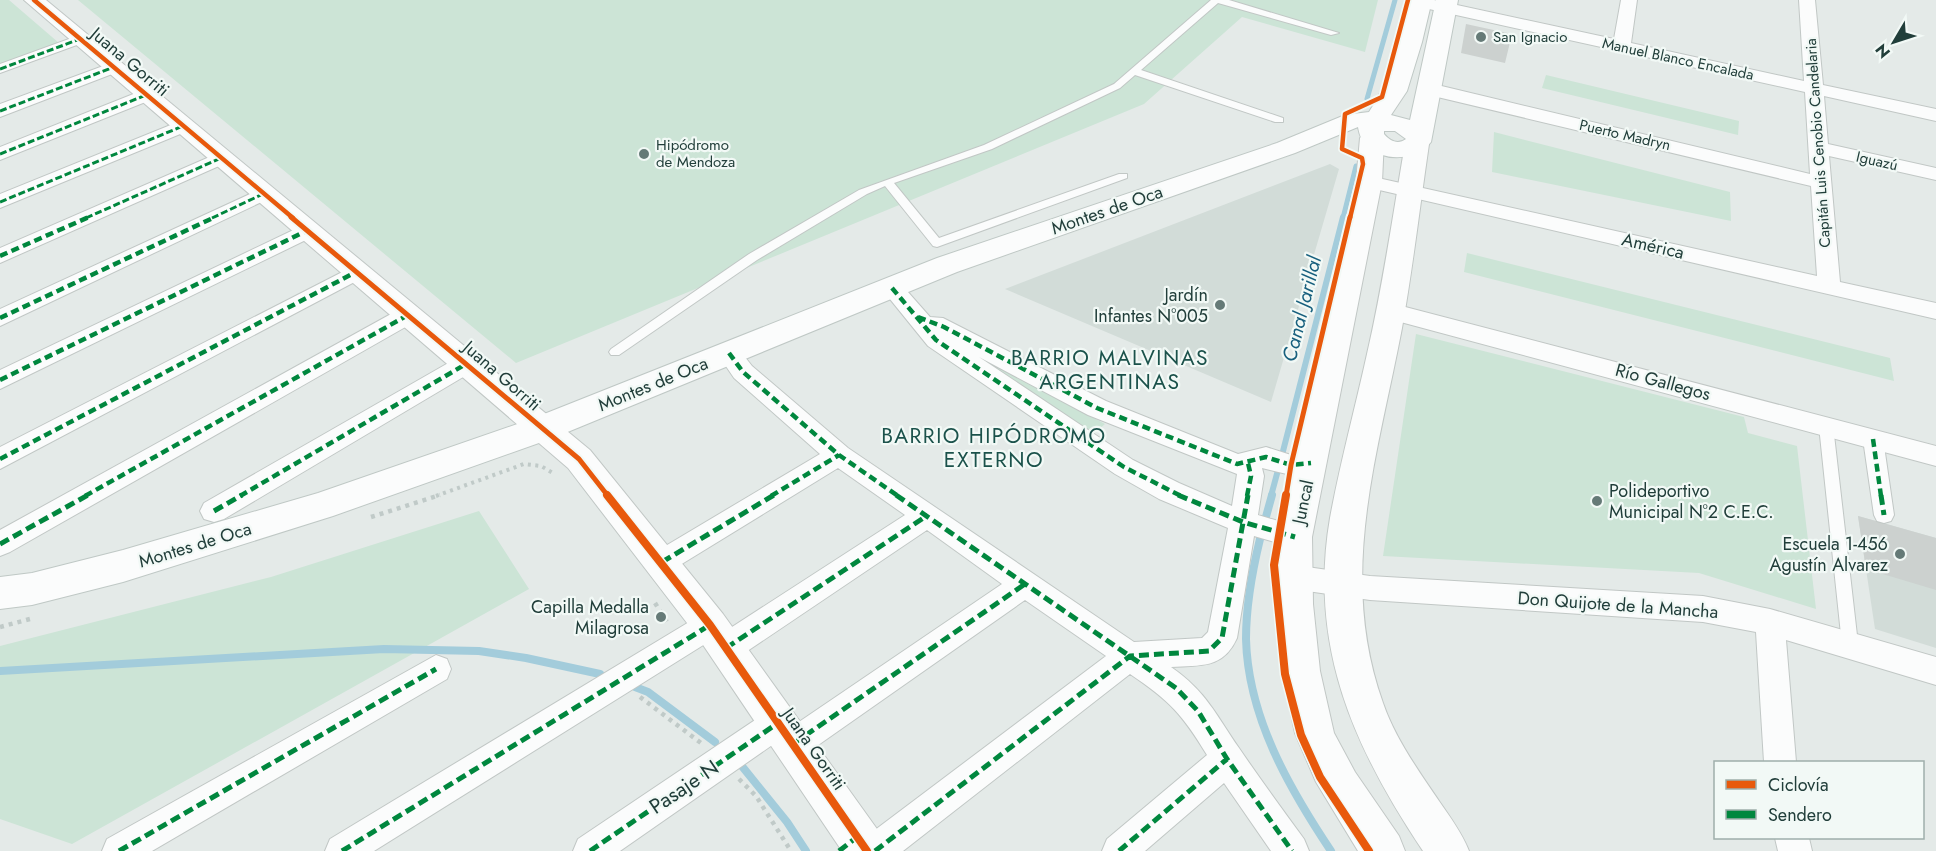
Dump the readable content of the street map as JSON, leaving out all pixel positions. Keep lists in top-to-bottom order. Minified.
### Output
{"streets":{"main road":["Montes de Oca"],"street":["Manuel Blanco Encalada","Juana Gorriti","Puerto Madryn","Capitán Luis Cenobio Candelaria","Iguazú","América","Río Gallegos","Juncal","Don Quijote de la Mancha","Pasaje N"]},"crossings":[["Manuel Blanco Encalada","Capitán Luis Cenobio Candelaria"],["Juana Gorriti","Montes de Oca"],["Juana Gorriti","Pasaje N"],["Puerto Madryn","Capitán Luis Cenobio Candelaria"],["Capitán Luis Cenobio Candelaria","Iguazú"],["Capitán Luis Cenobio Candelaria","América"],["Montes de Oca","Juncal"],["Montes de Oca","Don Quijote de la Mancha"],["América","Juncal"],["Juncal","Don Quijote de la Mancha"]],"districts":["BARRIO MALVINAS ARGENTINAS","BARRIO HIPÓDROMO EXTERNO"],"water":["Canal Jarillal"],"places":["San Ignacio","Hipódromo de Mendoza","Jardín Infantes N°005","Polideportivo Municipal N°2 C.E.C.","Escuela 1-456 Agustín Alvarez","Capilla Medalla Milagrosa"],"legend":["Ciclovía","Sendero"],"north":"bottom left"}
